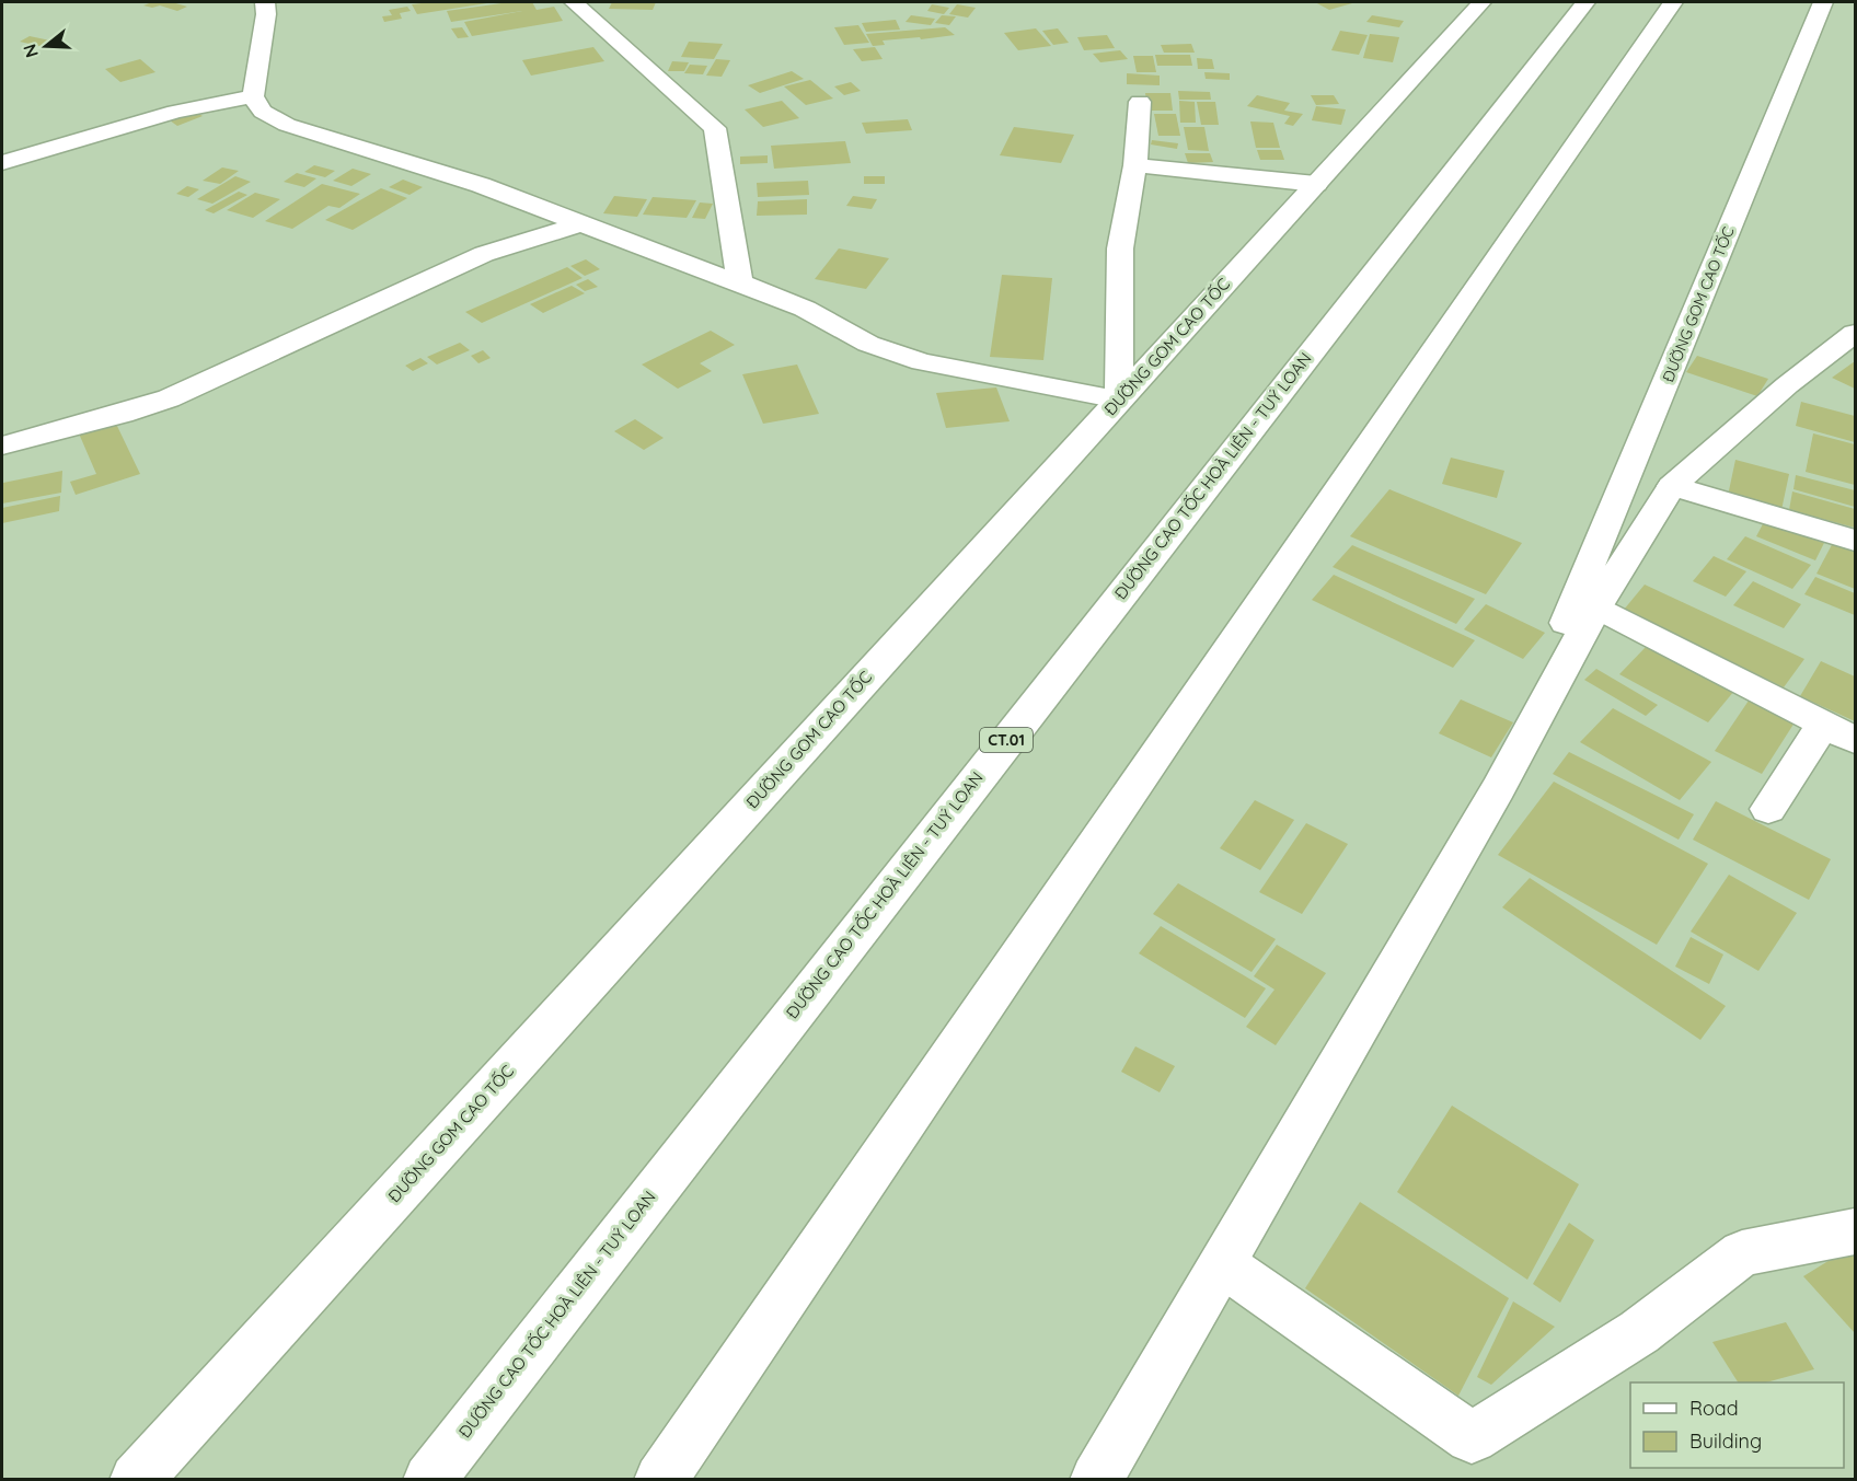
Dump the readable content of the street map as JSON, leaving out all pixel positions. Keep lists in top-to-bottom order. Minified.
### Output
{"streets":{"main road":["ĐƯỜNG GOM CAO TỐC","ĐƯỜNG CAO TỐC HOÀ LIÊN - TUÝ LOAN","CT.01"]},"legend":["Road","Building"],"north":"left"}
